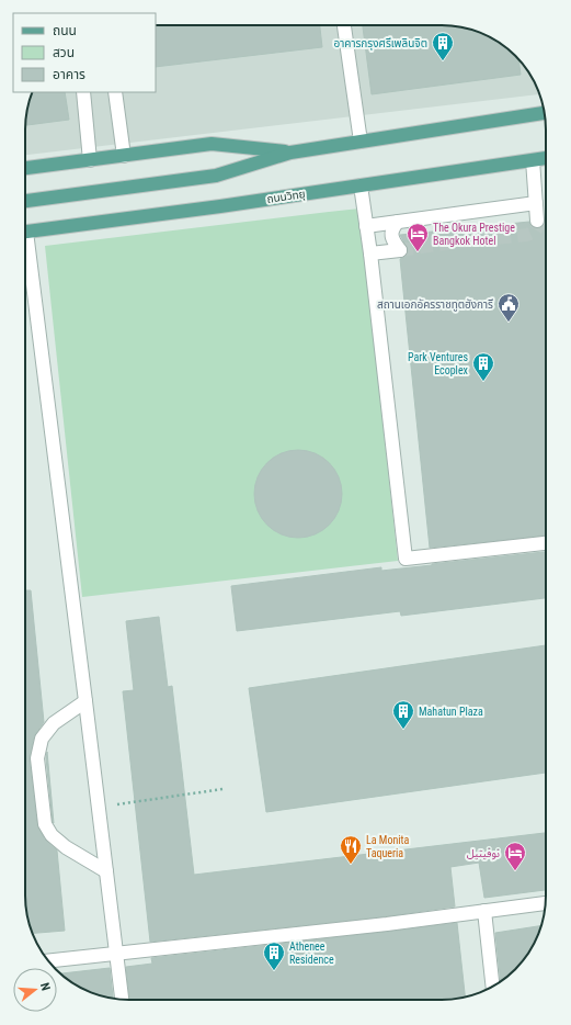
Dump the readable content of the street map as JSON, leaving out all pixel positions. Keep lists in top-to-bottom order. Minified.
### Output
{"streets":{"main road":["ถนนวิทยุ"]},"places":{"building":["อาคารกรุงศรีเพลินจิต","Park Ventures Ecoplex","Mahatun Plaza","Athenee Residence"],"hotel":["The Okura Prestige Bangkok Hotel","نوفيتيل"],"public building":["สถานเอกอัครราชทูตฮังการี"],"restaurant":["La Monita Taqueria"]},"legend":["ถนน","สวน","อาคาร"],"north":"right"}
